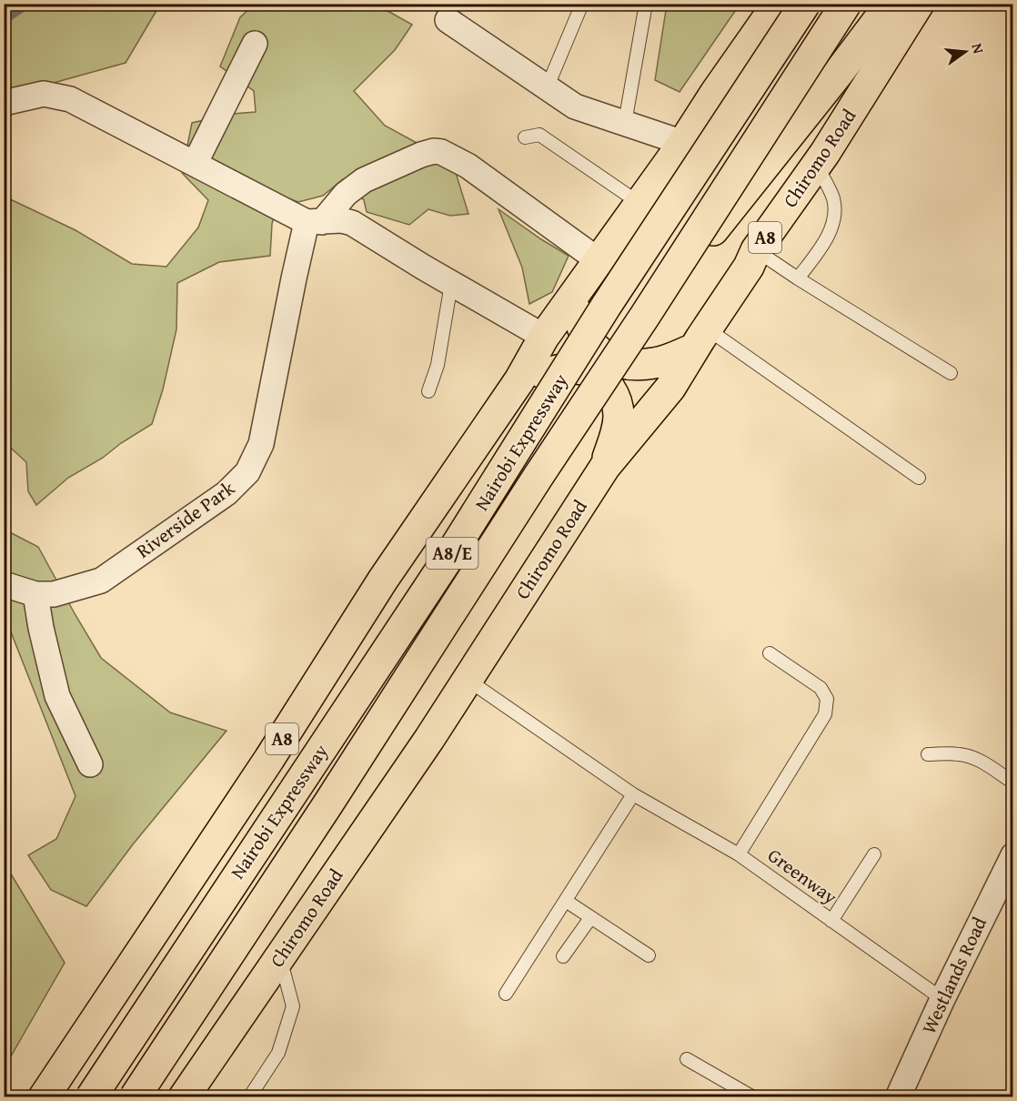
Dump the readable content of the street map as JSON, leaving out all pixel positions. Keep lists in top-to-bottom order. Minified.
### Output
{"streets":{"highway":["Chiromo Road","A8","Nairobi Expressway","A8/E"],"street":["Riverside Park","Westlands Road"],"lane":["Greenway"]},"crossings":[["Chiromo Road","Greenway"],["Greenway","Westlands Road"]],"north":"right"}
